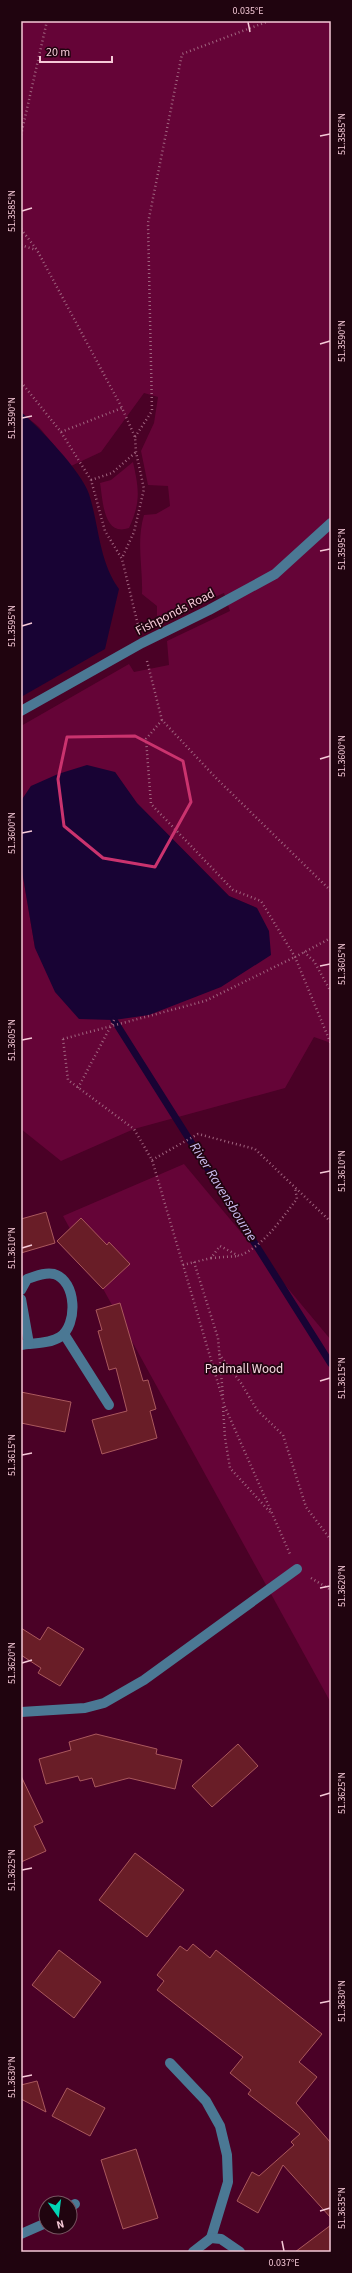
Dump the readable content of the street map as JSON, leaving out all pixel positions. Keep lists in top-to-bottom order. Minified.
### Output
{"streets":{"street":["Fishponds Road"]},"water":["River Ravensbourne"],"parks":["Padmall Wood"],"scale_bar":"20 m","north":"bottom","coordinates":["0.035°E","51.3585°N","51.3590°N","51.3595°N","51.3600°N","51.3605°N","51.3610°N","51.3615°N","51.3620°N","51.3625°N","51.3630°N","51.3635°N","0.037°E"]}
